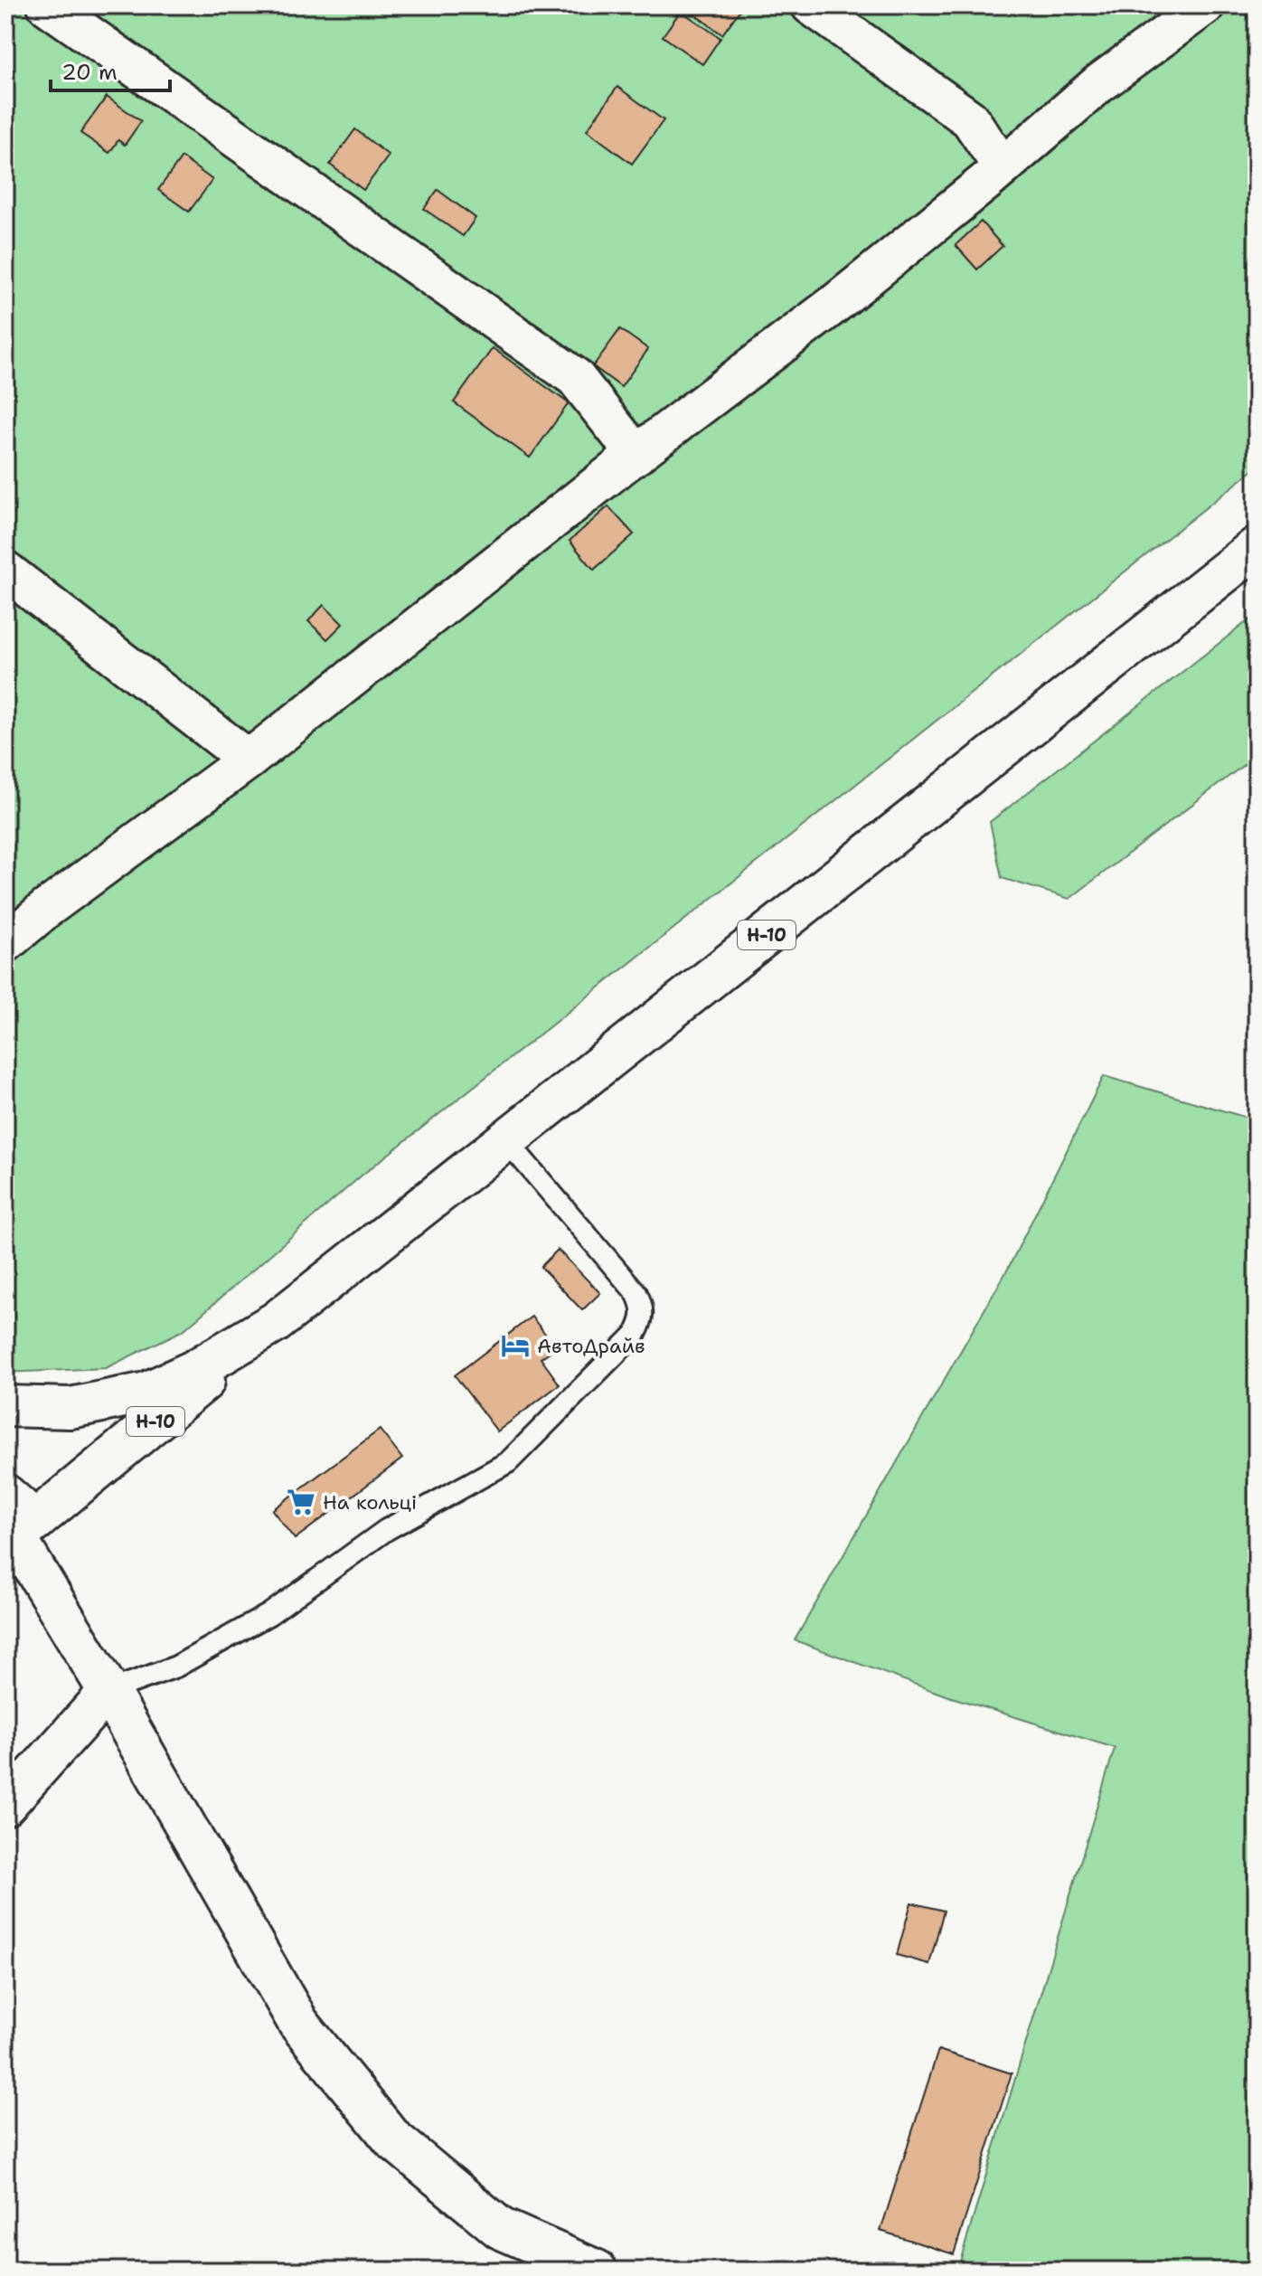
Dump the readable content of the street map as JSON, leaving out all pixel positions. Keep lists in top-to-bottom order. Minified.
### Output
{"streets":{"main road":["Н-10"]},"places":{"hotel":["АвтоДрайв"],"supermarket":["На кольці"]},"scale_bar":"20 m"}
